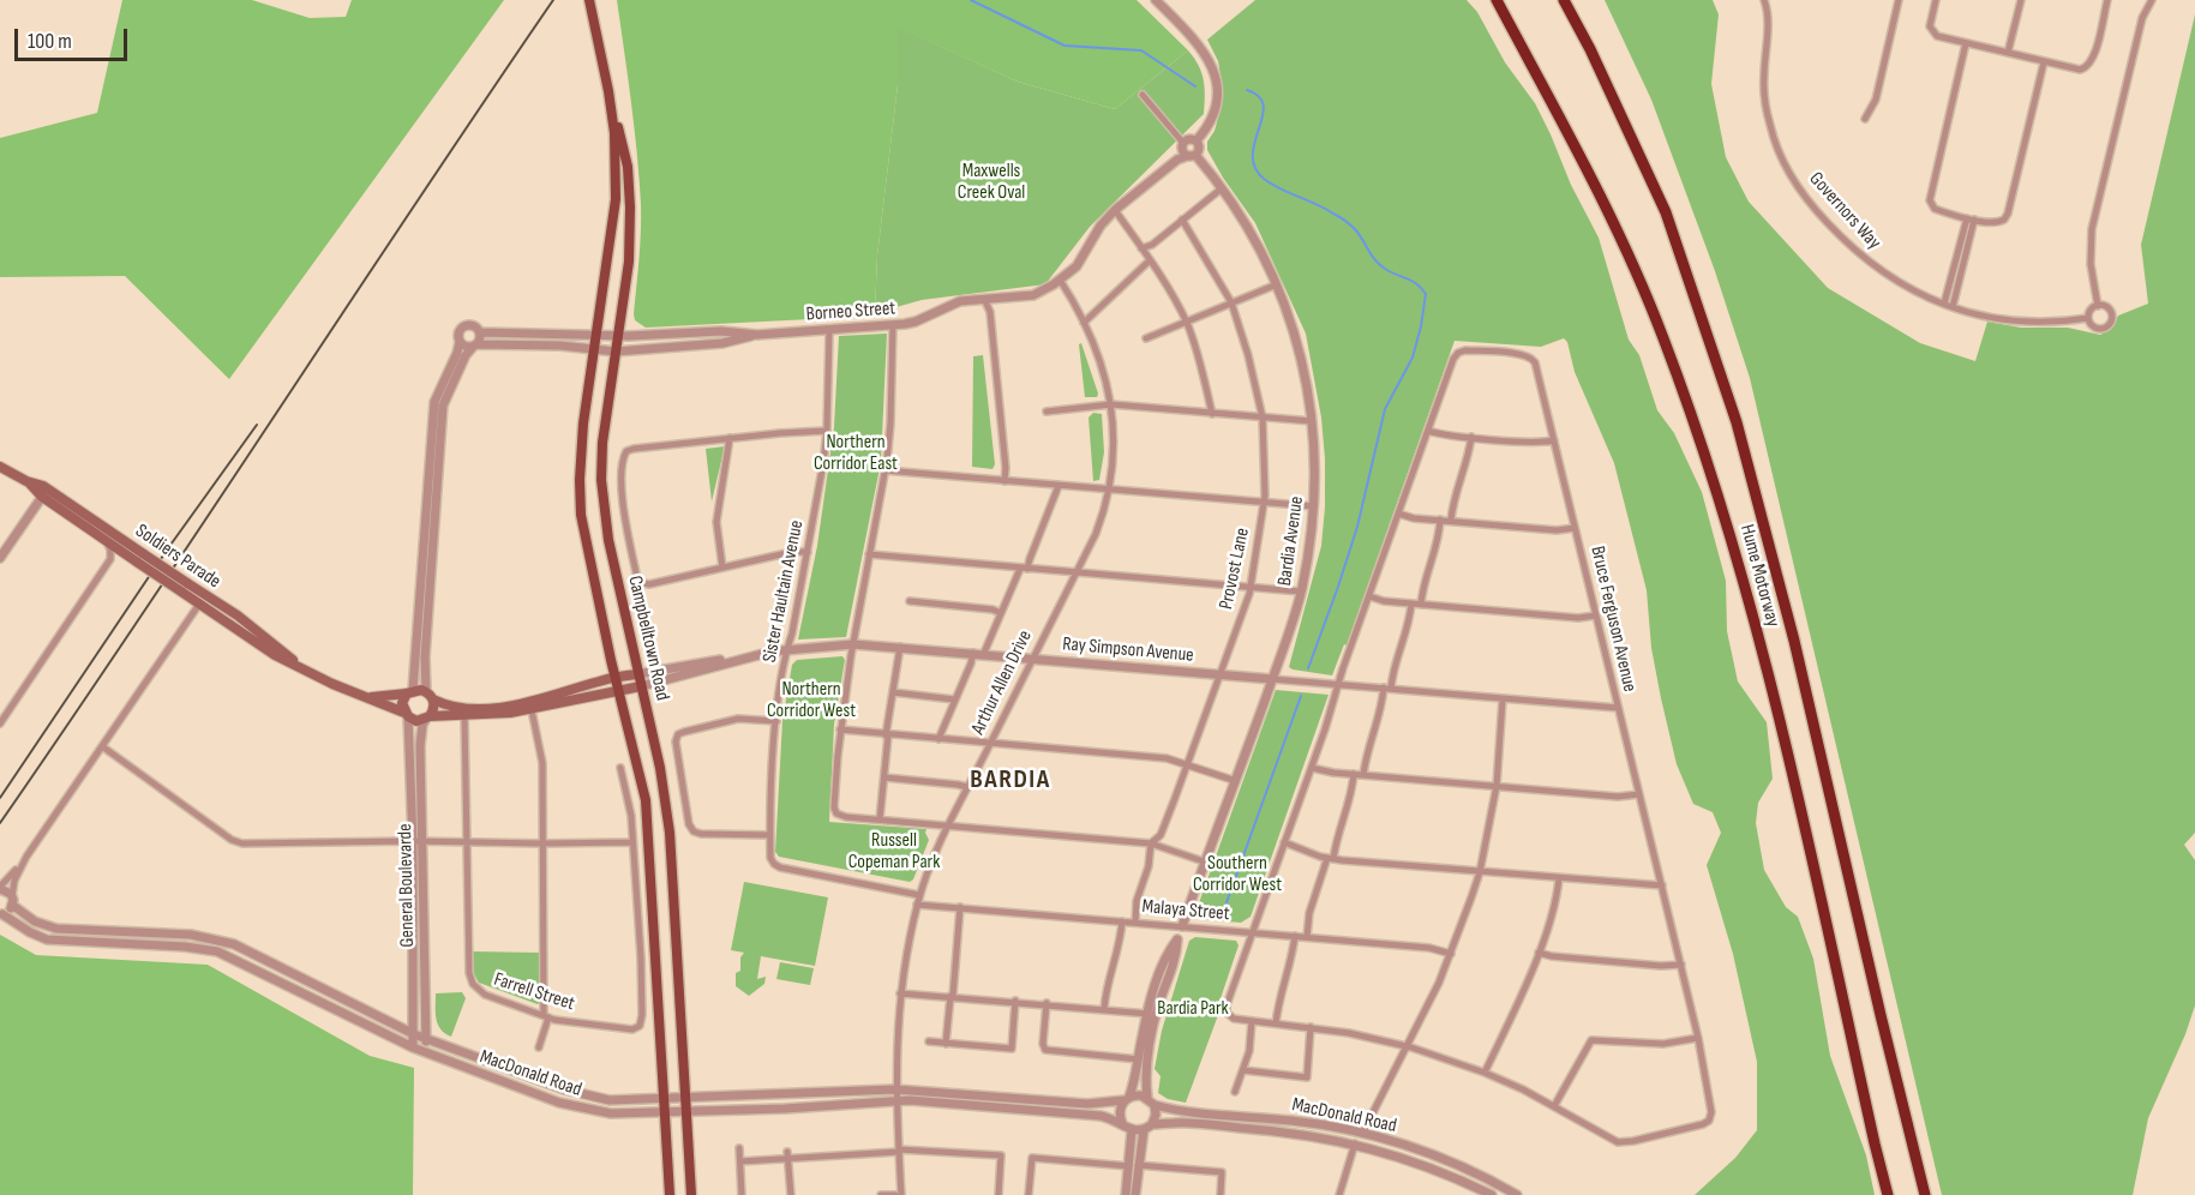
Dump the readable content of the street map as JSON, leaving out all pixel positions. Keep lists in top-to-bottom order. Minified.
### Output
{"streets":{"highway":["Hume Motorway"],"main road":["Soldiers Parade","Campbelltown Road"],"street":["Governors Way","Borneo Street","Bardia Avenue","Provost Lane","Sister Haultain Avenue","Bruce Ferguson Avenue","Ray Simpson Avenue","Arthur Allen Drive","General Boulevarde","Malaya Street","Farrell Street","MacDonald Road"]},"crossings":[["Borneo Street","Bardia Avenue"],["Borneo Street","Sister Haultain Avenue"],["Borneo Street","Campbelltown Road"],["Borneo Street","Arthur Allen Drive"],["Bardia Avenue","Ray Simpson Avenue"],["Bardia Avenue","Malaya Street"],["Bardia Avenue","MacDonald Road"],["Soldiers Parade","General Boulevarde"],["Provost Lane","Ray Simpson Avenue"],["Provost Lane","Malaya Street"],["Sister Haultain Avenue","Ray Simpson Avenue"],["Sister Haultain Avenue","Arthur Allen Drive"],["Bruce Ferguson Avenue","Ray Simpson Avenue"],["Bruce Ferguson Avenue","Malaya Street"],["Campbelltown Road","Ray Simpson Avenue"],["Campbelltown Road","MacDonald Road"],["Ray Simpson Avenue","Arthur Allen Drive"],["Arthur Allen Drive","Malaya Street"],["Arthur Allen Drive","MacDonald Road"],["General Boulevarde","MacDonald Road"]],"districts":["BARDIA"],"parks":["Maxwells Creek Oval","Northern Corridor East","Northern Corridor West","Russell Copeman Park","Southern Corridor West","Bardia Park"],"scale_bar":"100 m"}
